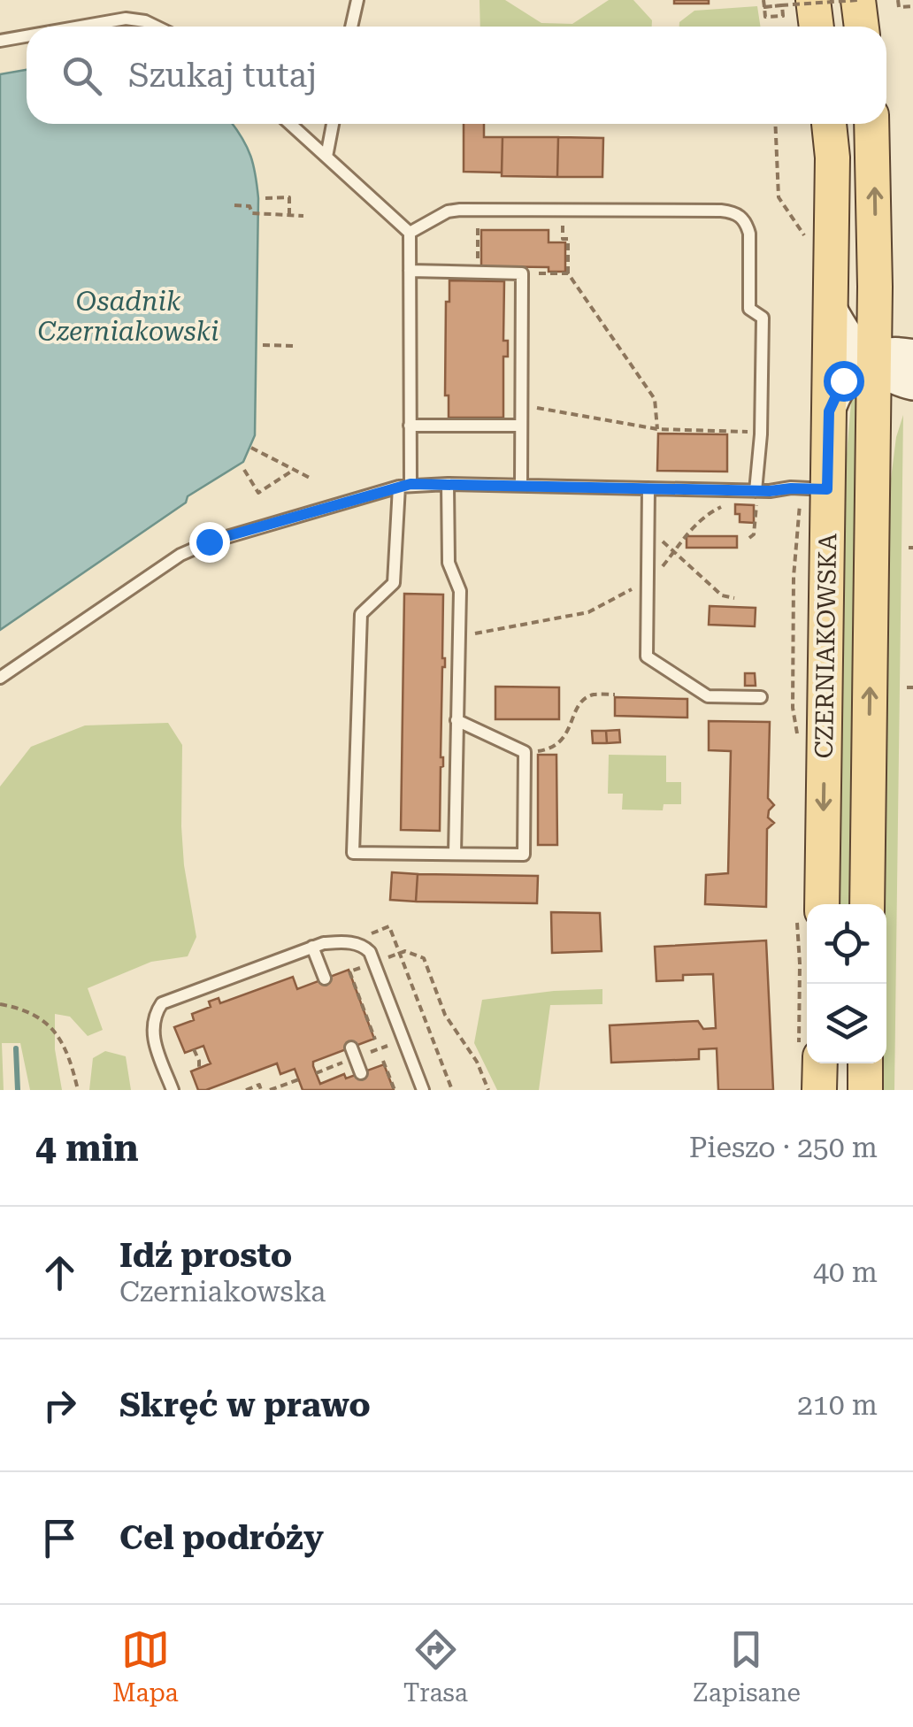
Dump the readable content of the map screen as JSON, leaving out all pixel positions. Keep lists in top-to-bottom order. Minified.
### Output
{"streets":{"main road":["CZERNIAKOWSKA"]},"water":["Osadnik Czerniakowski"],"page":{"search":"Szukaj tutaj","heading":["4 min","Pieszo · 250 m"],"list":[["Idź prosto","Czerniakowska","40 m"],["Skręć w prawo","210 m"],"Cel podróży"],"nav":["Mapa","Trasa","Zapisane"]}}
